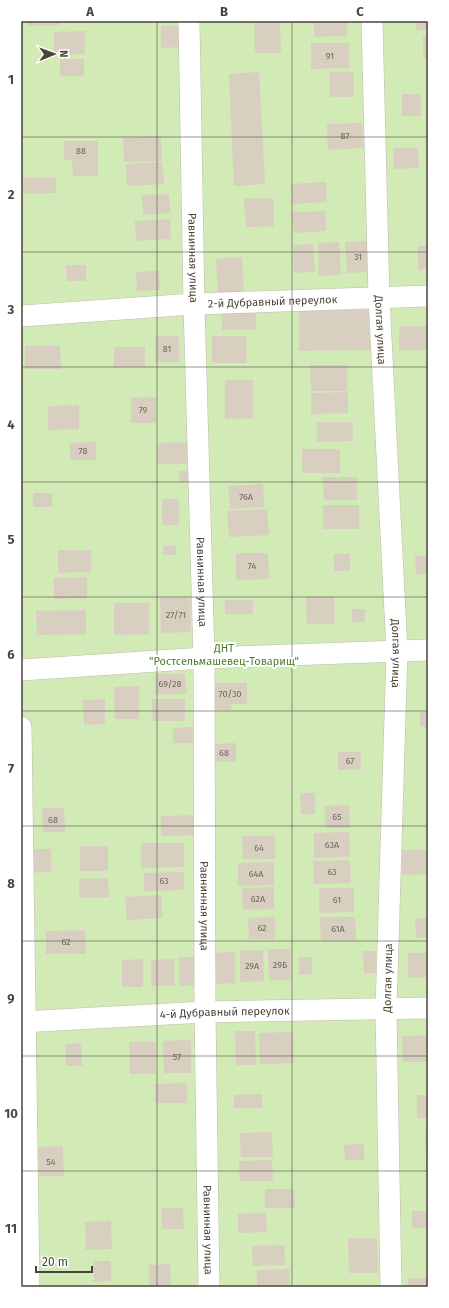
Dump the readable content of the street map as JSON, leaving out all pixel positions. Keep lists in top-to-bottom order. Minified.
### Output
{"streets":{"lane":["Равнинная улица","2-й Дубравный переулок","Долгая улица","4-й Дубравный переулок"]},"crossings":[["Равнинная улица","2-й Дубравный переулок"],["Равнинная улица","4-й Дубравный переулок"],["2-й Дубравный переулок","Долгая улица"],["Долгая улица","4-й Дубравный переулок"]],"parks":["ДНТ \"Ростсельмашевец-Товарищ\""],"house_numbers":["91","87","88","31","81","79","78","76А","74","27/71","69/28","70/30","68","67","65","68","63А","64","63","64А","63","62А","61","62","61А","62","29Б","29А","57","54"],"scale_bar":"20 m","north":"right","grid":{"columns":["A","B","C"],"rows":["1","2","3","4","5","6","7","8","9","10","11"]}}
